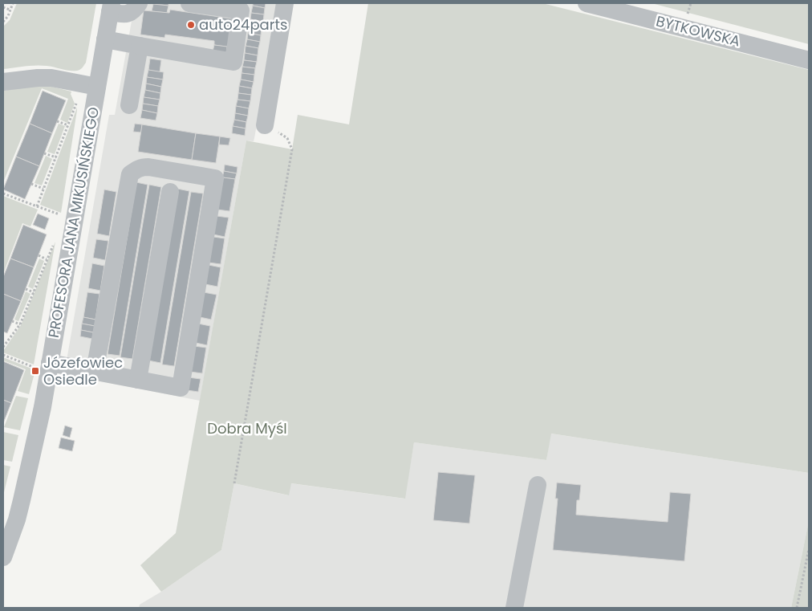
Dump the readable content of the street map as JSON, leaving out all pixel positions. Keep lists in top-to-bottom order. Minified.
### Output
{"streets":{"street":["BYTKOWSKA","PROFESORA JANA MIKUSIŃSKIEGO"]},"parks":["Dobra Myśl"],"places":{"other":["auto24parts"],"transit":["Józefowiec Osiedle"]}}
